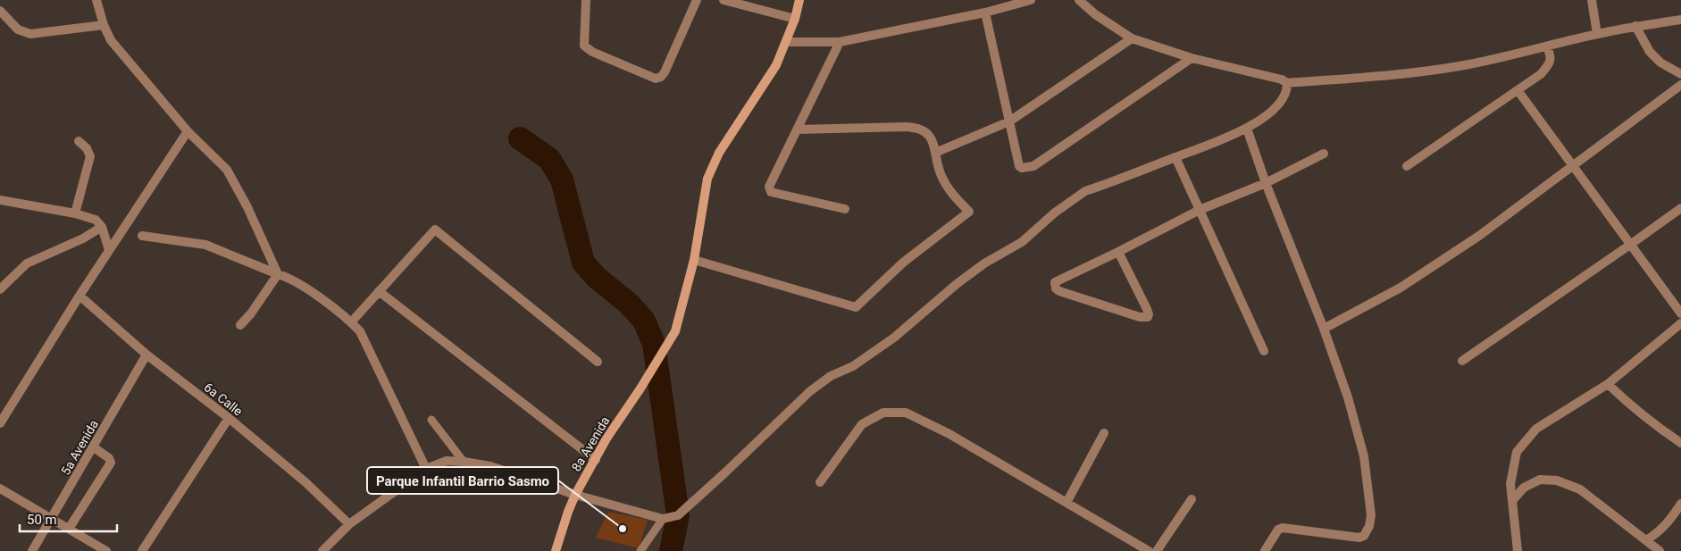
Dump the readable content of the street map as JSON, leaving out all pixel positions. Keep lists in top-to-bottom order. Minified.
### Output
{"streets":{"street":["6a Calle","8a Avenida","5a Avenida"]},"crossings":[["6a Calle","5a Avenida"]],"places":["Parque Infantil Barrio Sasmo"],"scale_bar":"50 m"}
